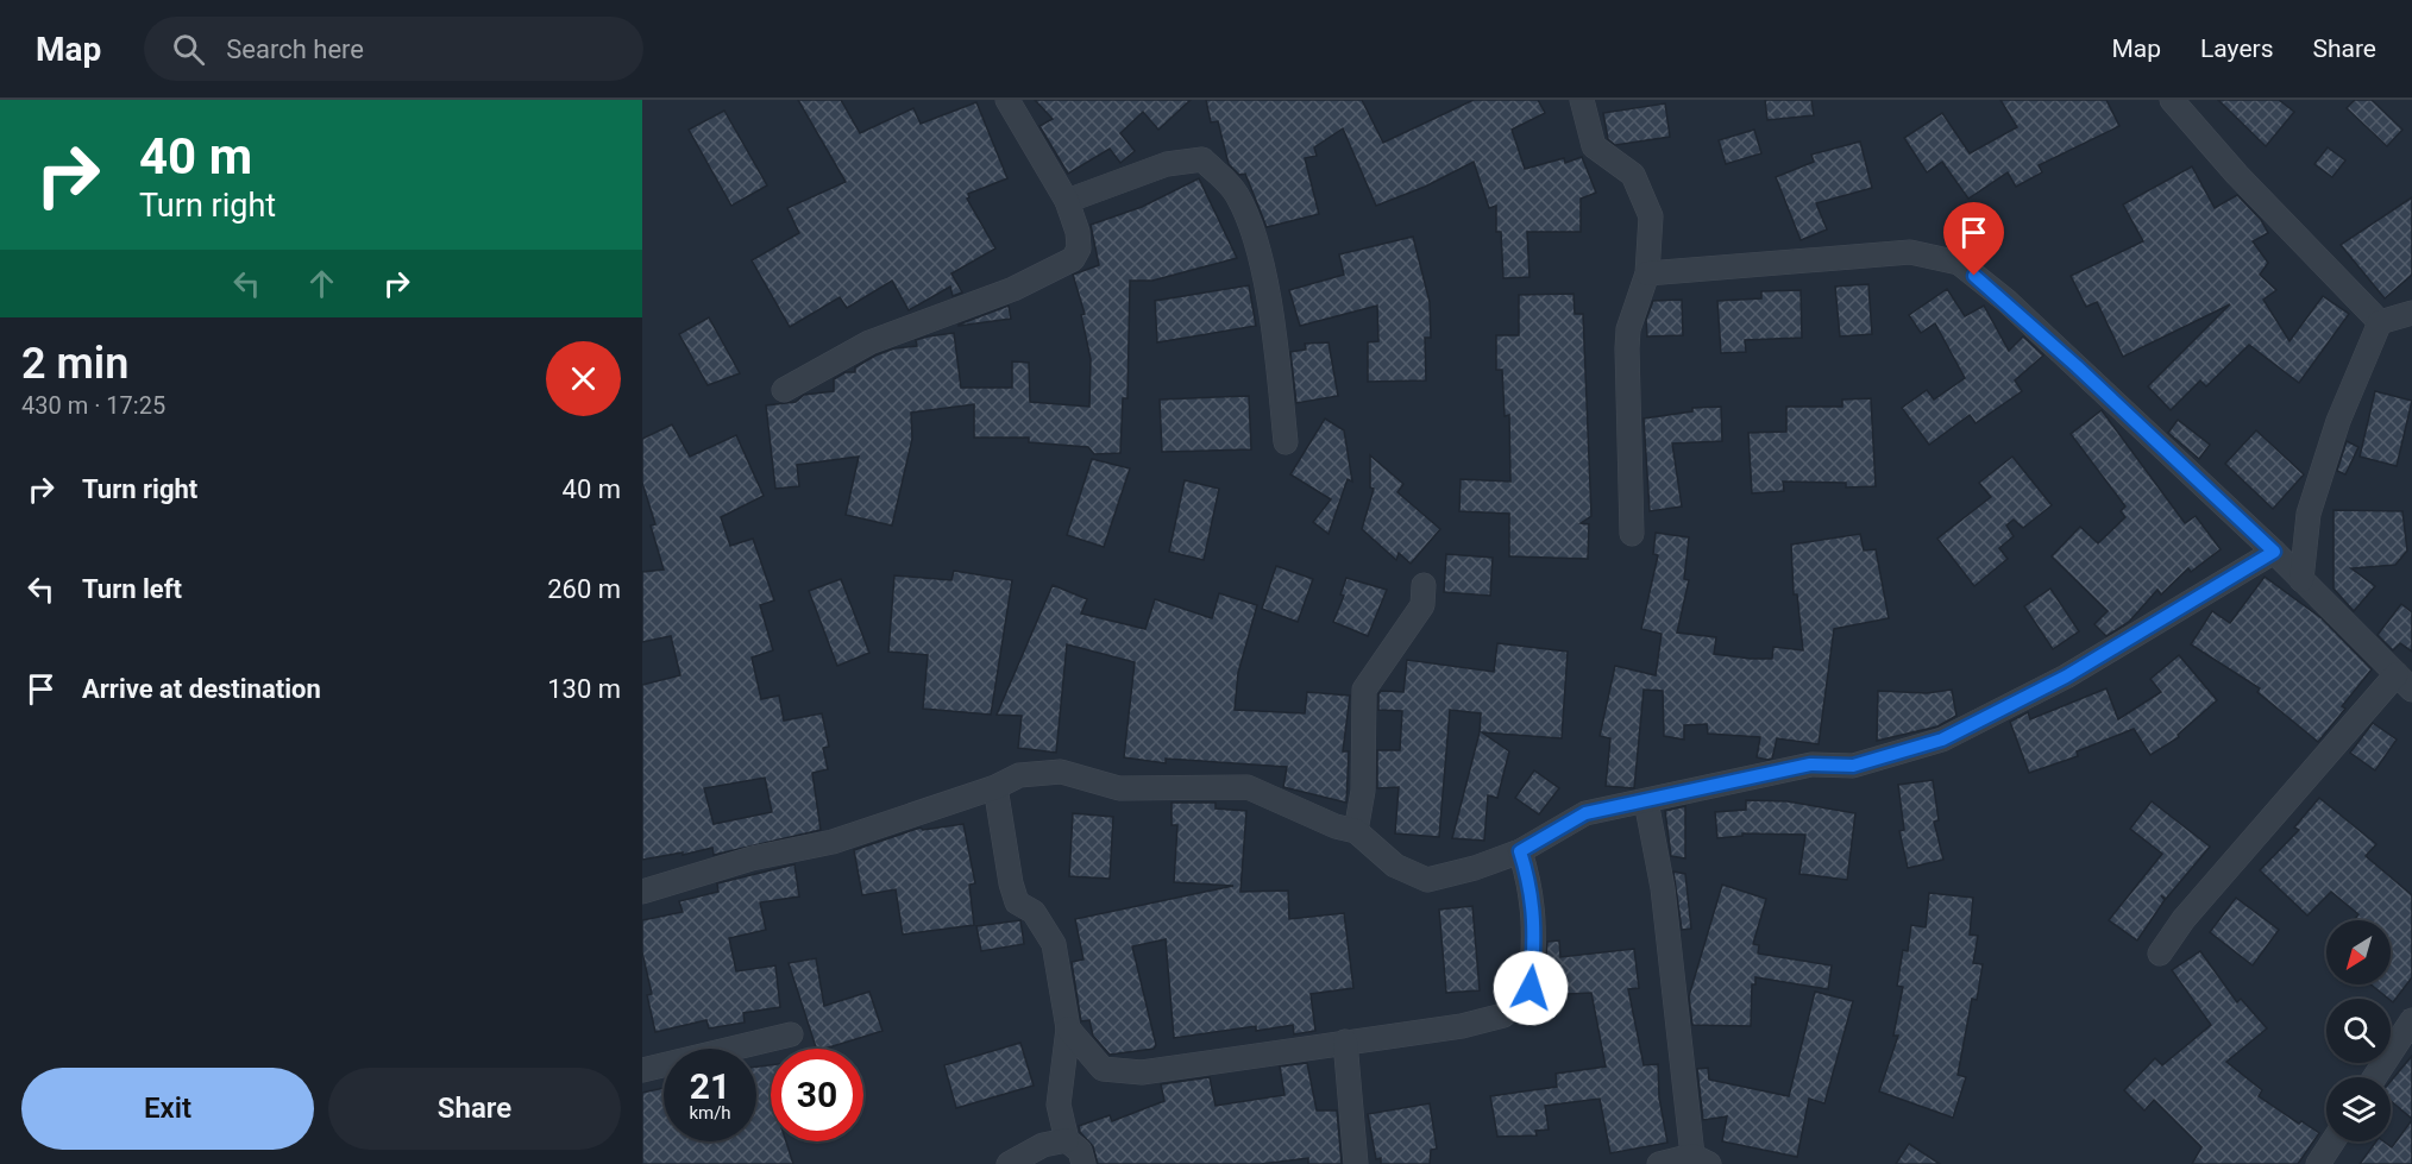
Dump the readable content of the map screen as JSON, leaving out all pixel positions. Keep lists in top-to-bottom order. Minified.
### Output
{"north":"bottom left","page":{"header":"Map","search":"Search here","nav":["Map","Layers","Share"],"turn":["40 m","Turn right"],"heading":["2 min","430 m · 17:25"],"list":[{"name":"Turn right","value":"40 m"},{"name":"Turn left","value":"260 m"},{"name":"Arrive at destination","value":"130 m"}],"speed":"21 km/h","limit":"30","buttons":["Exit","Share"]}}
